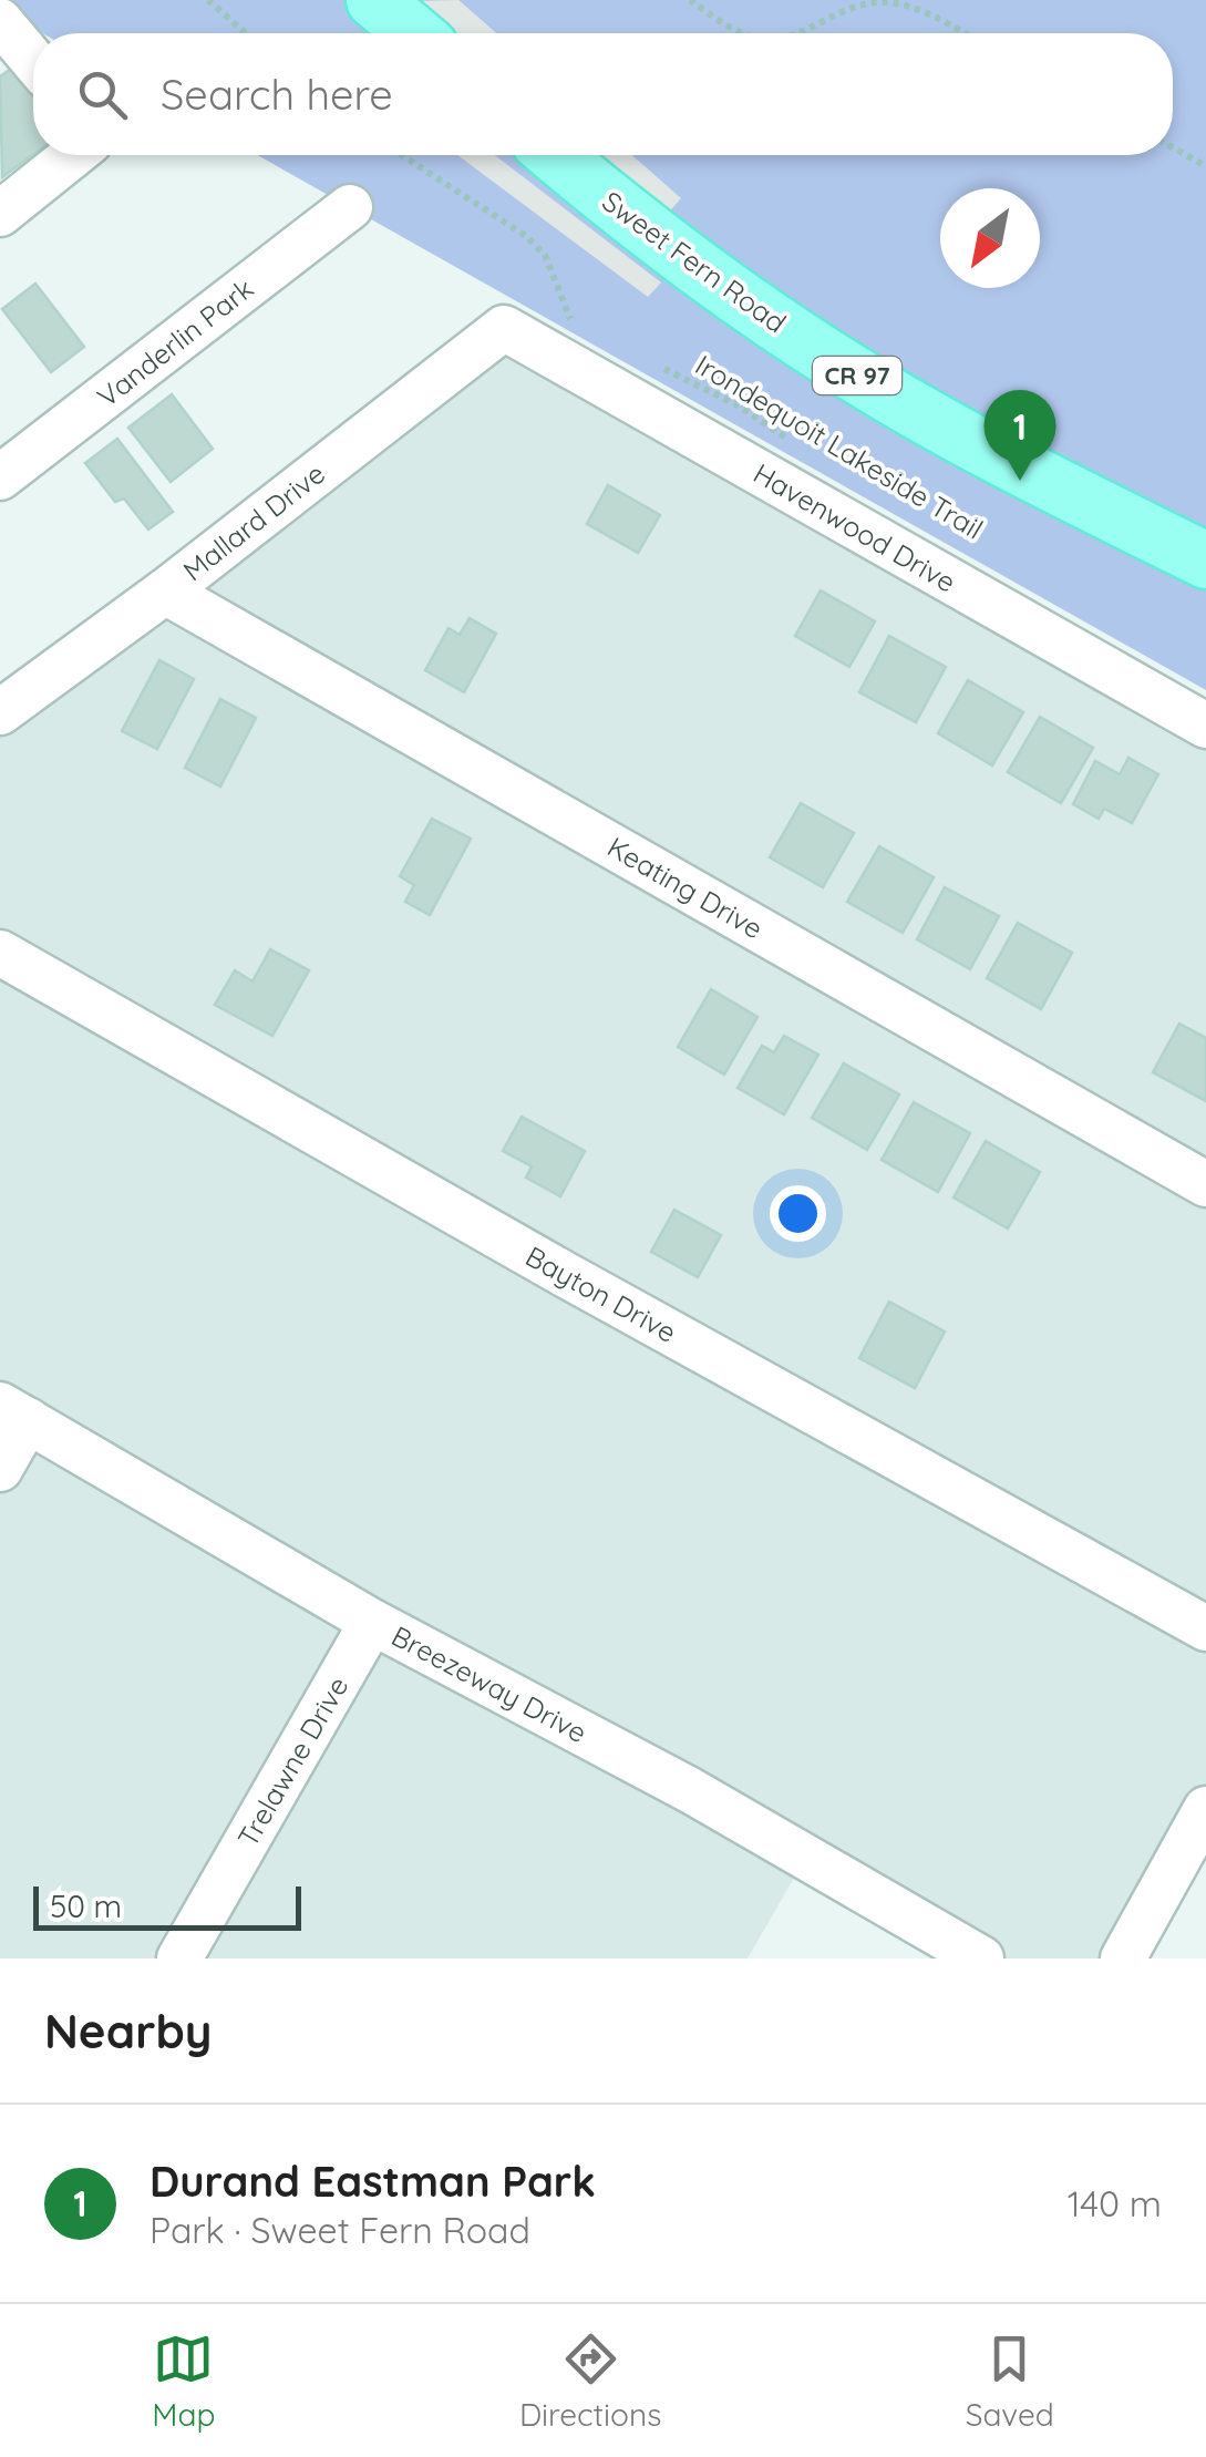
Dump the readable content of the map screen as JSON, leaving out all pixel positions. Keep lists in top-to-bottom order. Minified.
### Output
{"streets":{"main road":["Sweet Fern Road","CR 97"],"street":["Vanderlin Park","Mallard Drive","Havenwood Drive","Keating Drive","Bayton Drive","Breezeway Drive","Trelawne Drive"],"path":["Irondequoit Lakeside Trail"]},"crossings":[["Mallard Drive","Havenwood Drive"],["Mallard Drive","Keating Drive"],["Breezeway Drive","Trelawne Drive"]],"scale_bar":"50 m","north":"bottom left","page":{"search":"Search here","pins":"1","scale":"50 m","heading":"Nearby","list":[{"mark":"1","name":"Durand Eastman Park","note":"Park · Sweet Fern Road","value":"140 m"}],"nav":["Map","Directions","Saved"]}}
